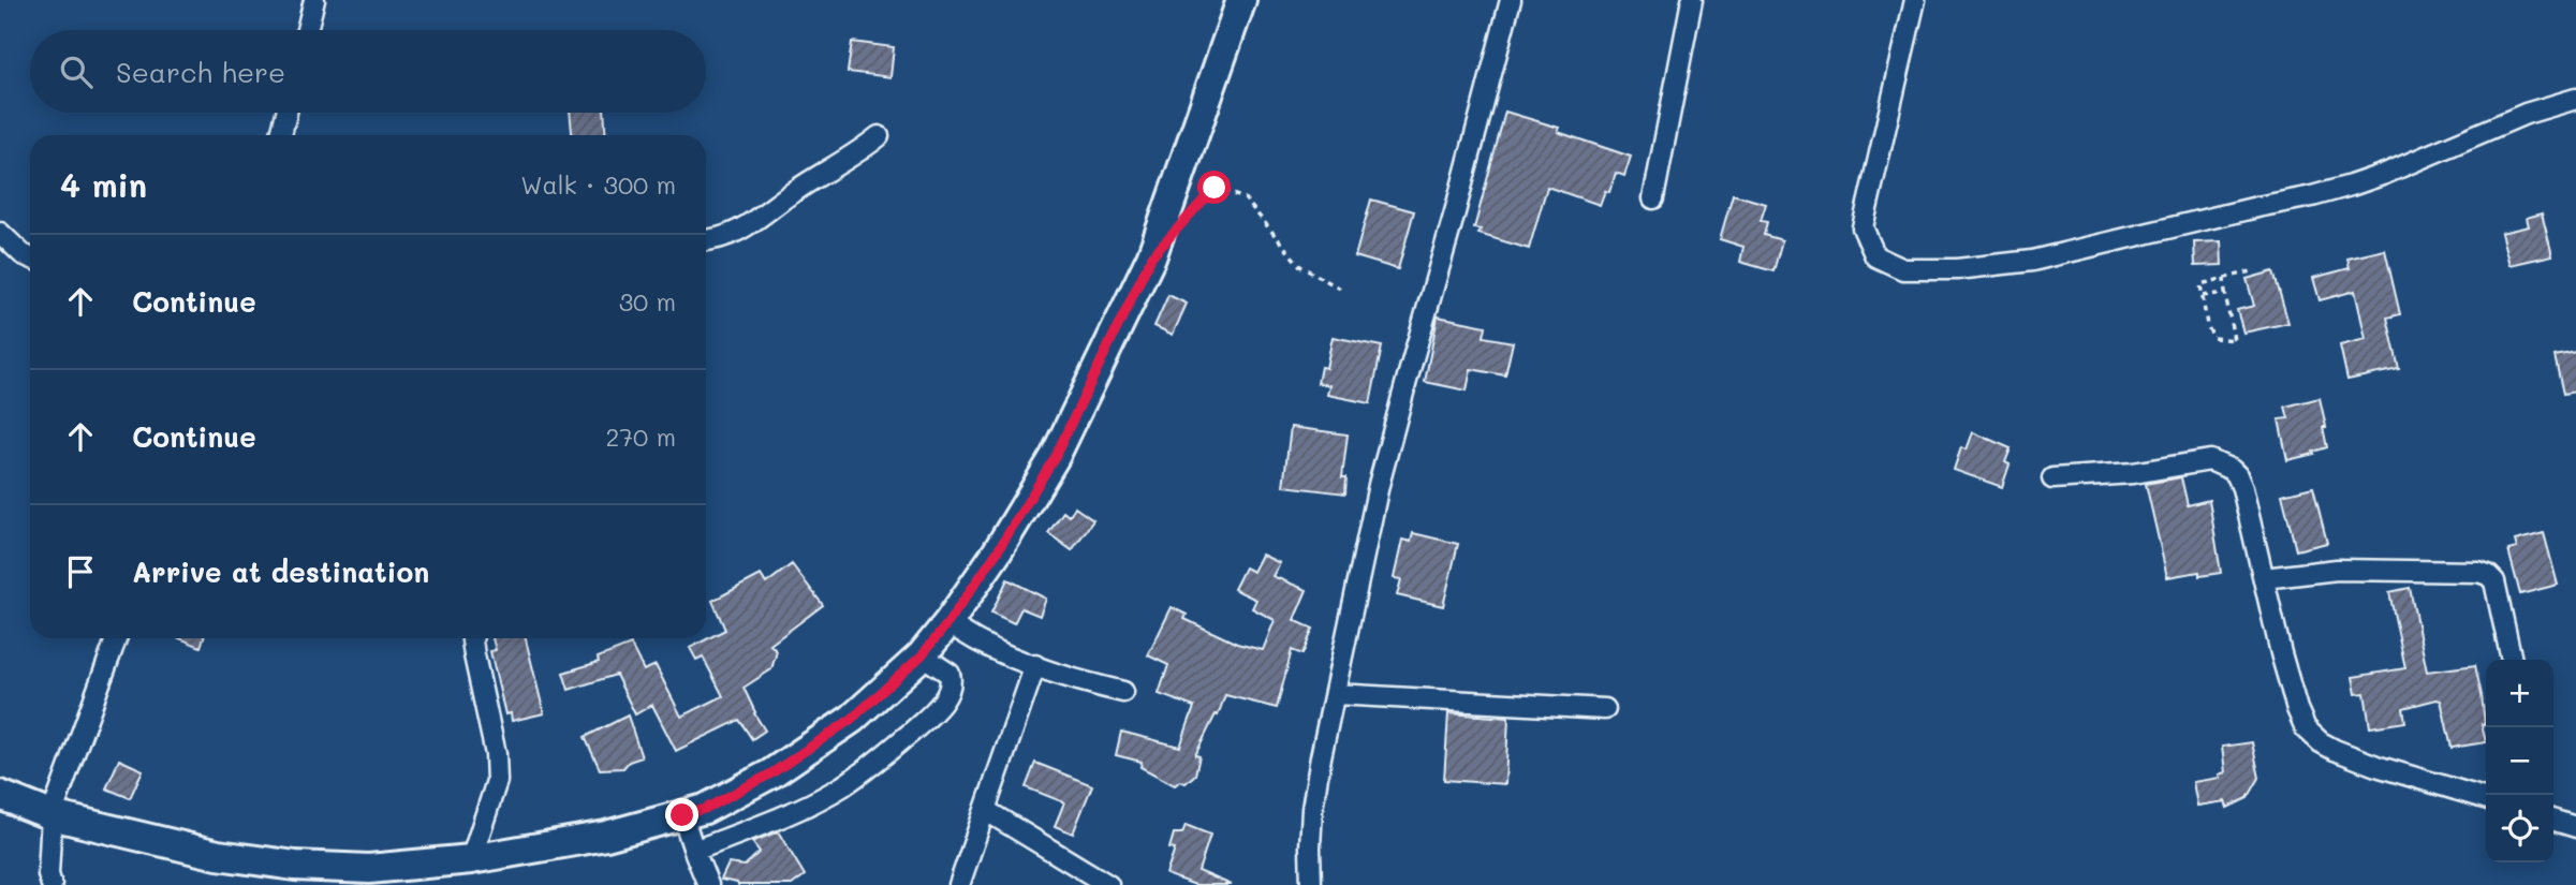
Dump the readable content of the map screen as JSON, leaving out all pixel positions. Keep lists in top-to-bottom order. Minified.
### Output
{"page":{"search":"Search here","heading":["4 min","Walk · 300 m"],"list":[["Continue","30 m"],["Continue","270 m"],"Arrive at destination"],"map_buttons":["+","−"]}}
